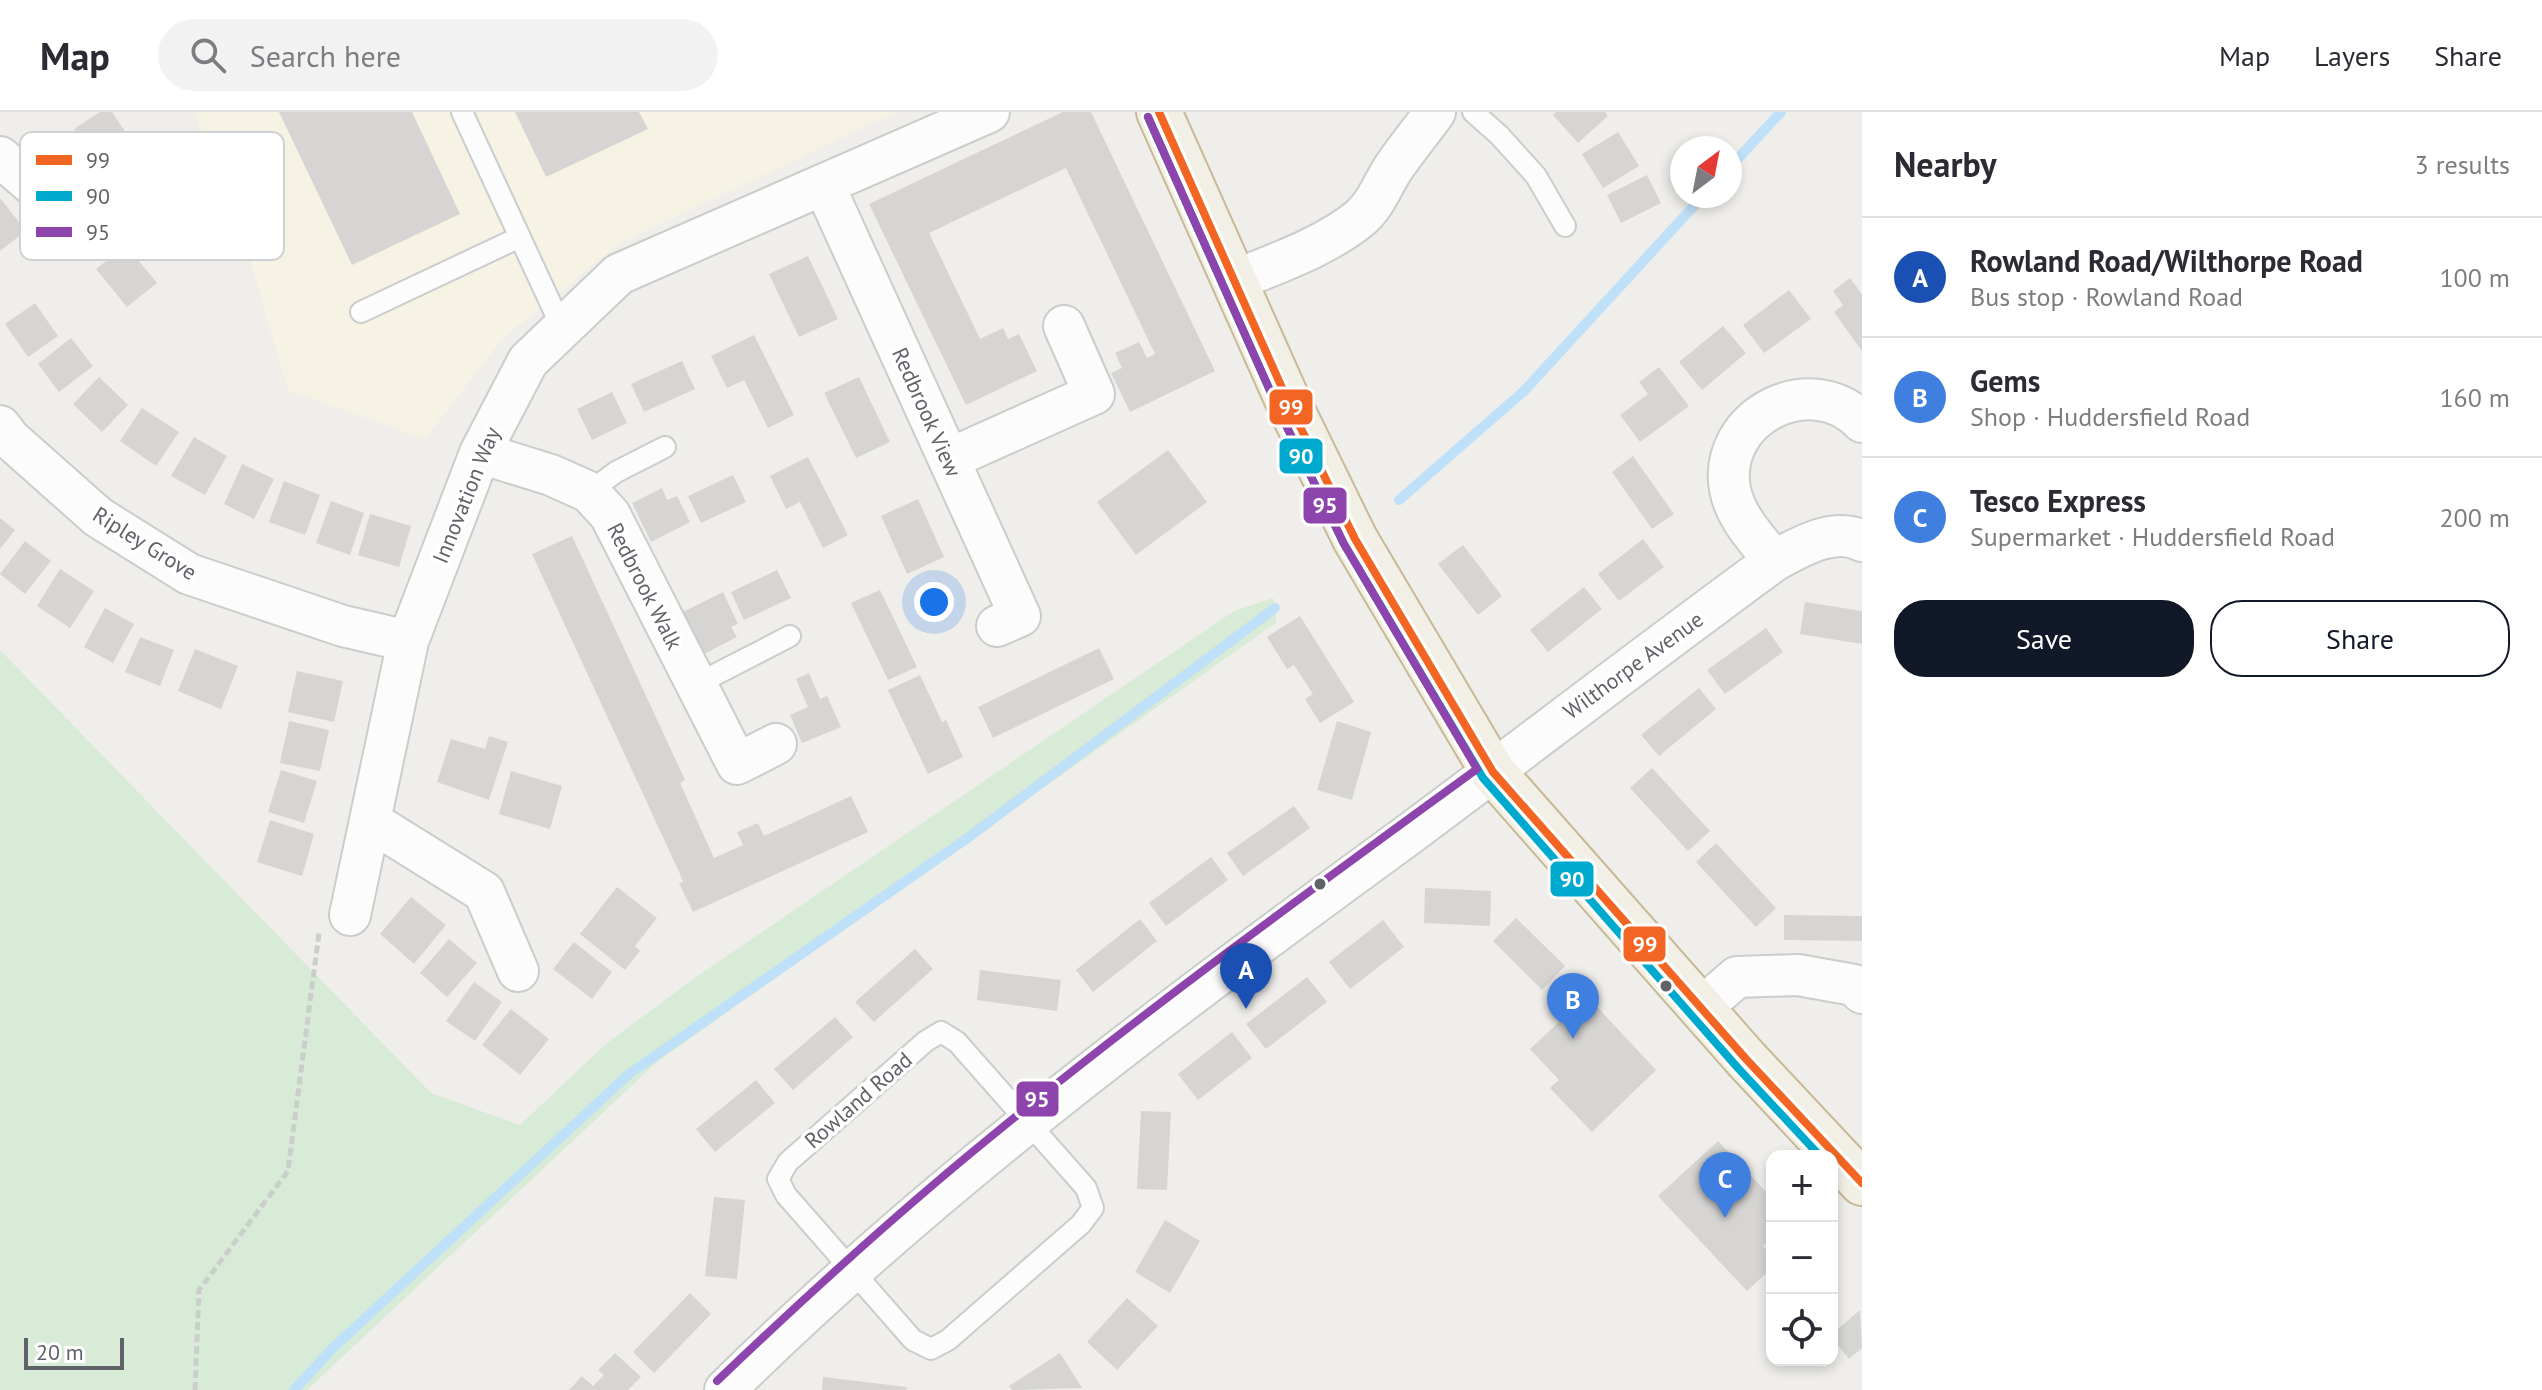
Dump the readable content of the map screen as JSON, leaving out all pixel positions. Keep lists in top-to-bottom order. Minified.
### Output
{"streets":{"street":["Redbrook View","Innovation Way","Ripley Grove","Redbrook Walk","Wilthorpe Avenue"],"lane":["Rowland Road"]},"crossings":[["Redbrook View","Innovation Way"],["Innovation Way","Ripley Grove"],["Innovation Way","Redbrook Walk"]],"lines":["transit line 99","transit line 90","transit line 95"],"legend":["99","90","95"],"scale_bar":"20 m","north":"top right","page":{"header":"Map","search":"Search here","nav":["Map","Layers","Share"],"heading":["Nearby","3 results"],"list":[{"mark":"A","name":"Rowland Road/Wilthorpe Road","note":"Bus stop · Rowland Road","value":"100 m"},{"mark":"B","name":"Gems","note":"Shop · Huddersfield Road","value":"160 m"},{"mark":"C","name":"Tesco Express","note":"Supermarket · Huddersfield Road","value":"200 m"}],"buttons":["Save","Share"],"pins":["A","B","C"],"map_buttons":["+","−"],"scale":"20 m"}}
